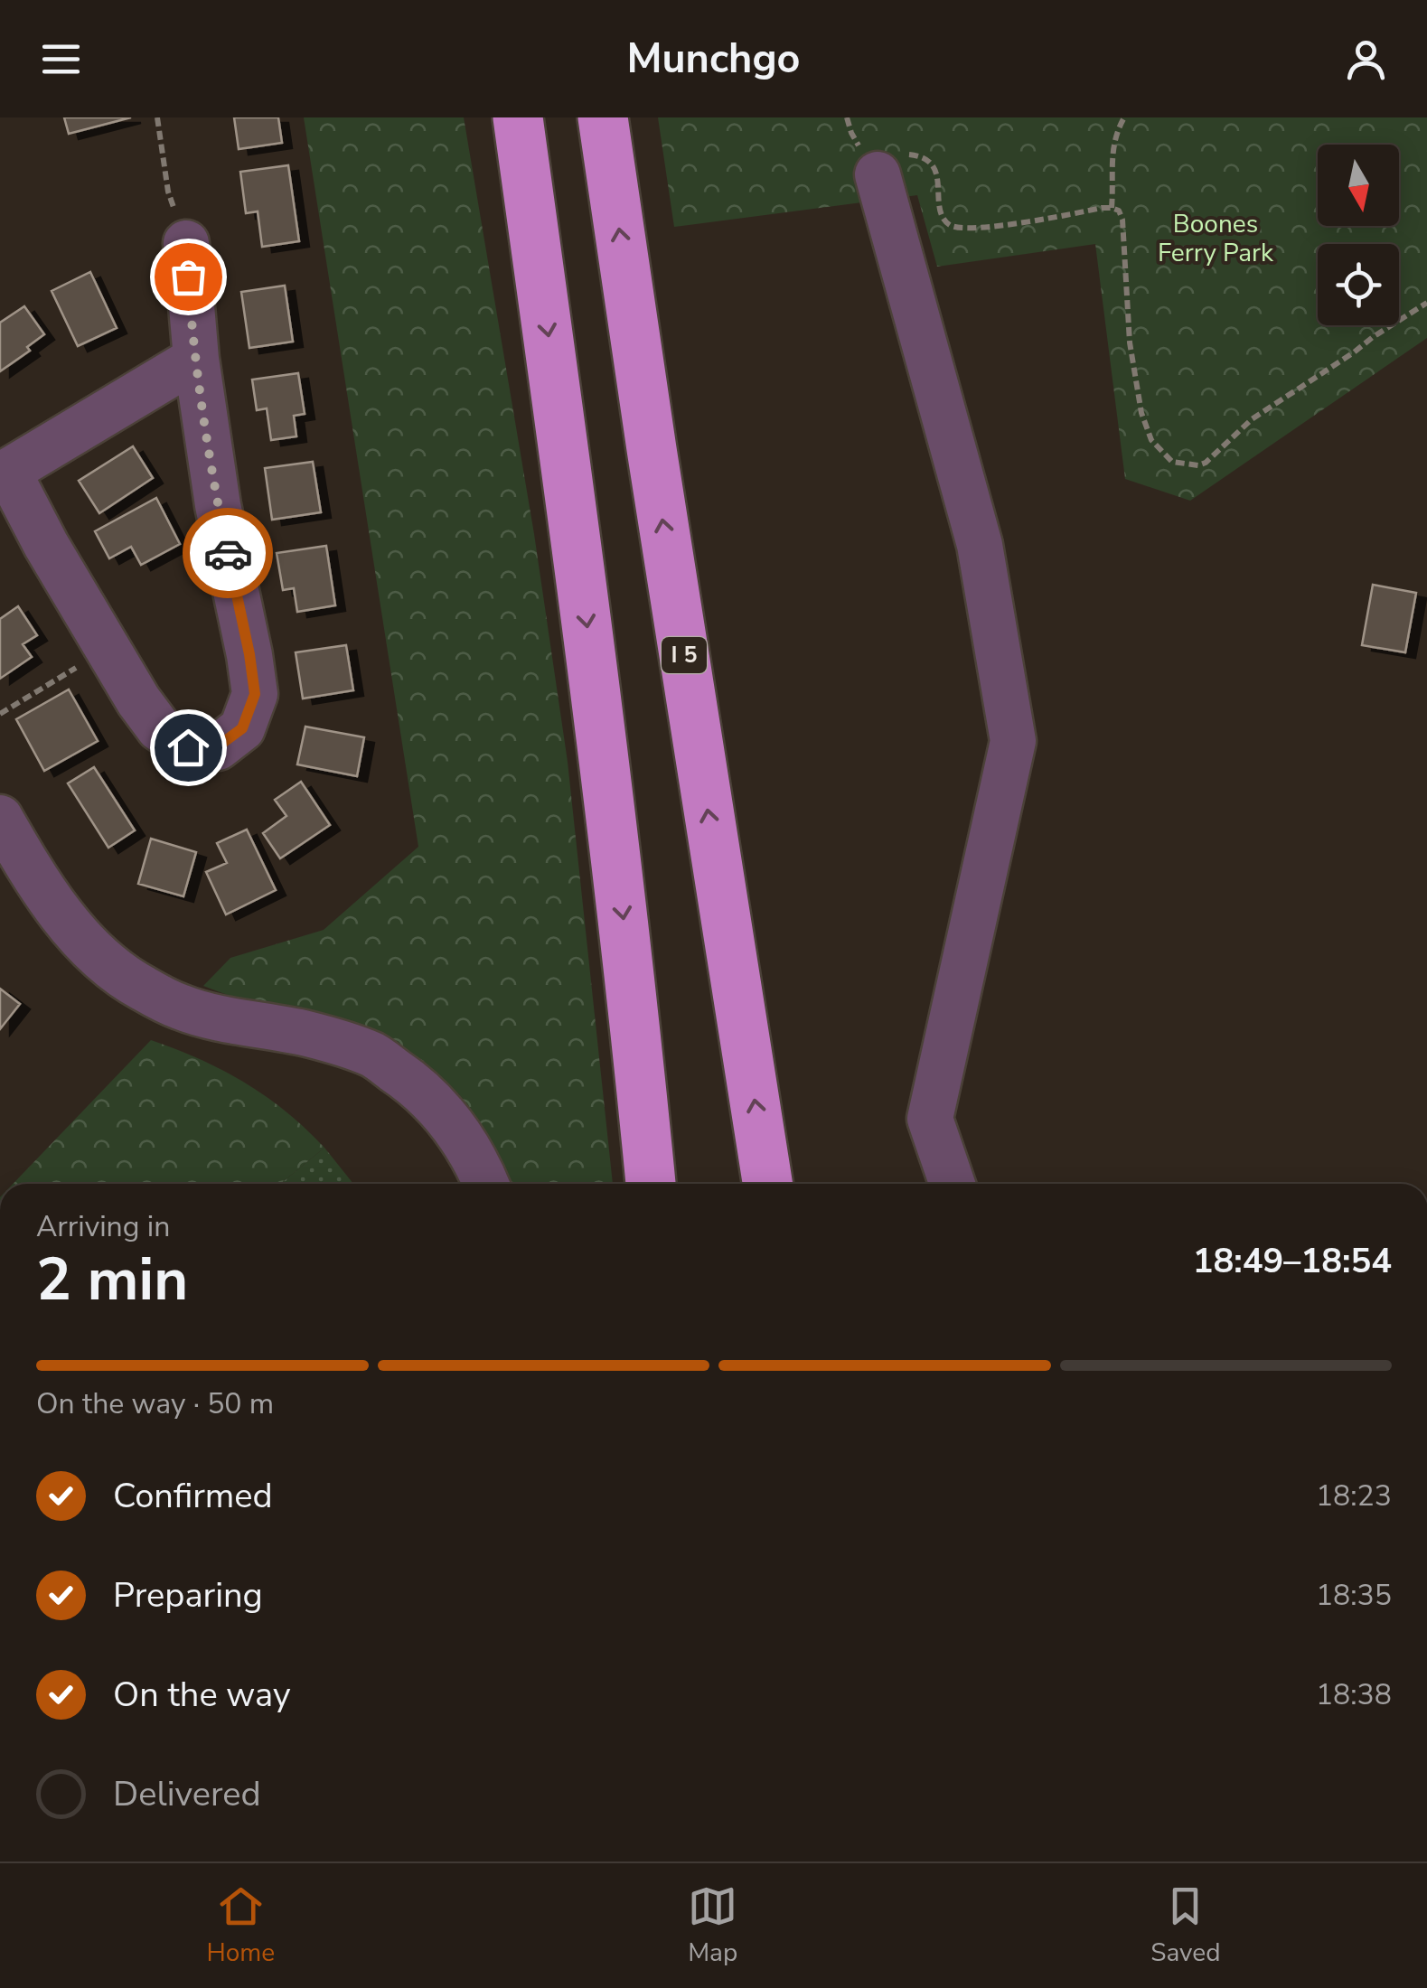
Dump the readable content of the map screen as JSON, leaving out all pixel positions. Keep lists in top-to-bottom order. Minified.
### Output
{"streets":{"highway":["I 5"]},"parks":["Boones Ferry Park"],"north":"bottom","page":{"header":"Munchgo","heading":["2 min","Arriving in","18:49–18:54"],"bar":"On the way · 50 m","list":[["Confirmed","18:23"],["Preparing","18:35"],["On the way","18:38"],"Delivered"],"tabs":["Home","Map","Saved"]}}
